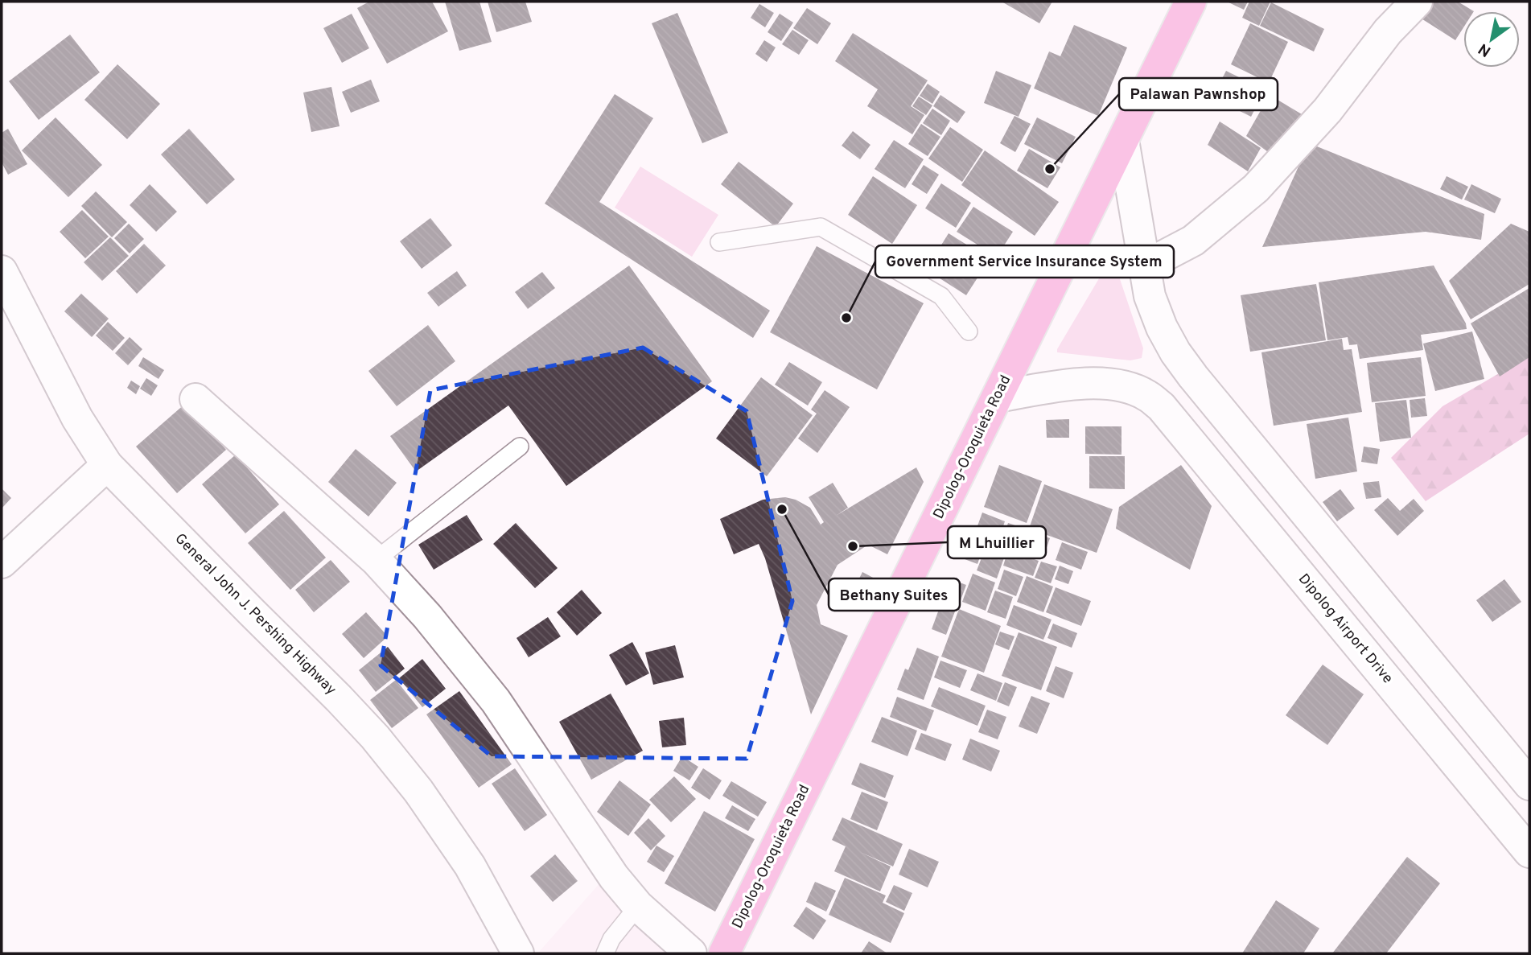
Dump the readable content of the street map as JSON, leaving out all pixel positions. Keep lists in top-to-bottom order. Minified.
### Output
{"streets":{"highway":["Dipolog-Oroquieta Road"],"main road":["General John J. Pershing Highway","Dipolog Airport Drive"]},"crossings":[["Dipolog-Oroquieta Road","Dipolog Airport Drive"]],"places":["Palawan Pawnshop","Government Service Insurance System","Bethany Suites","M Lhuillier"],"north":"bottom left"}
